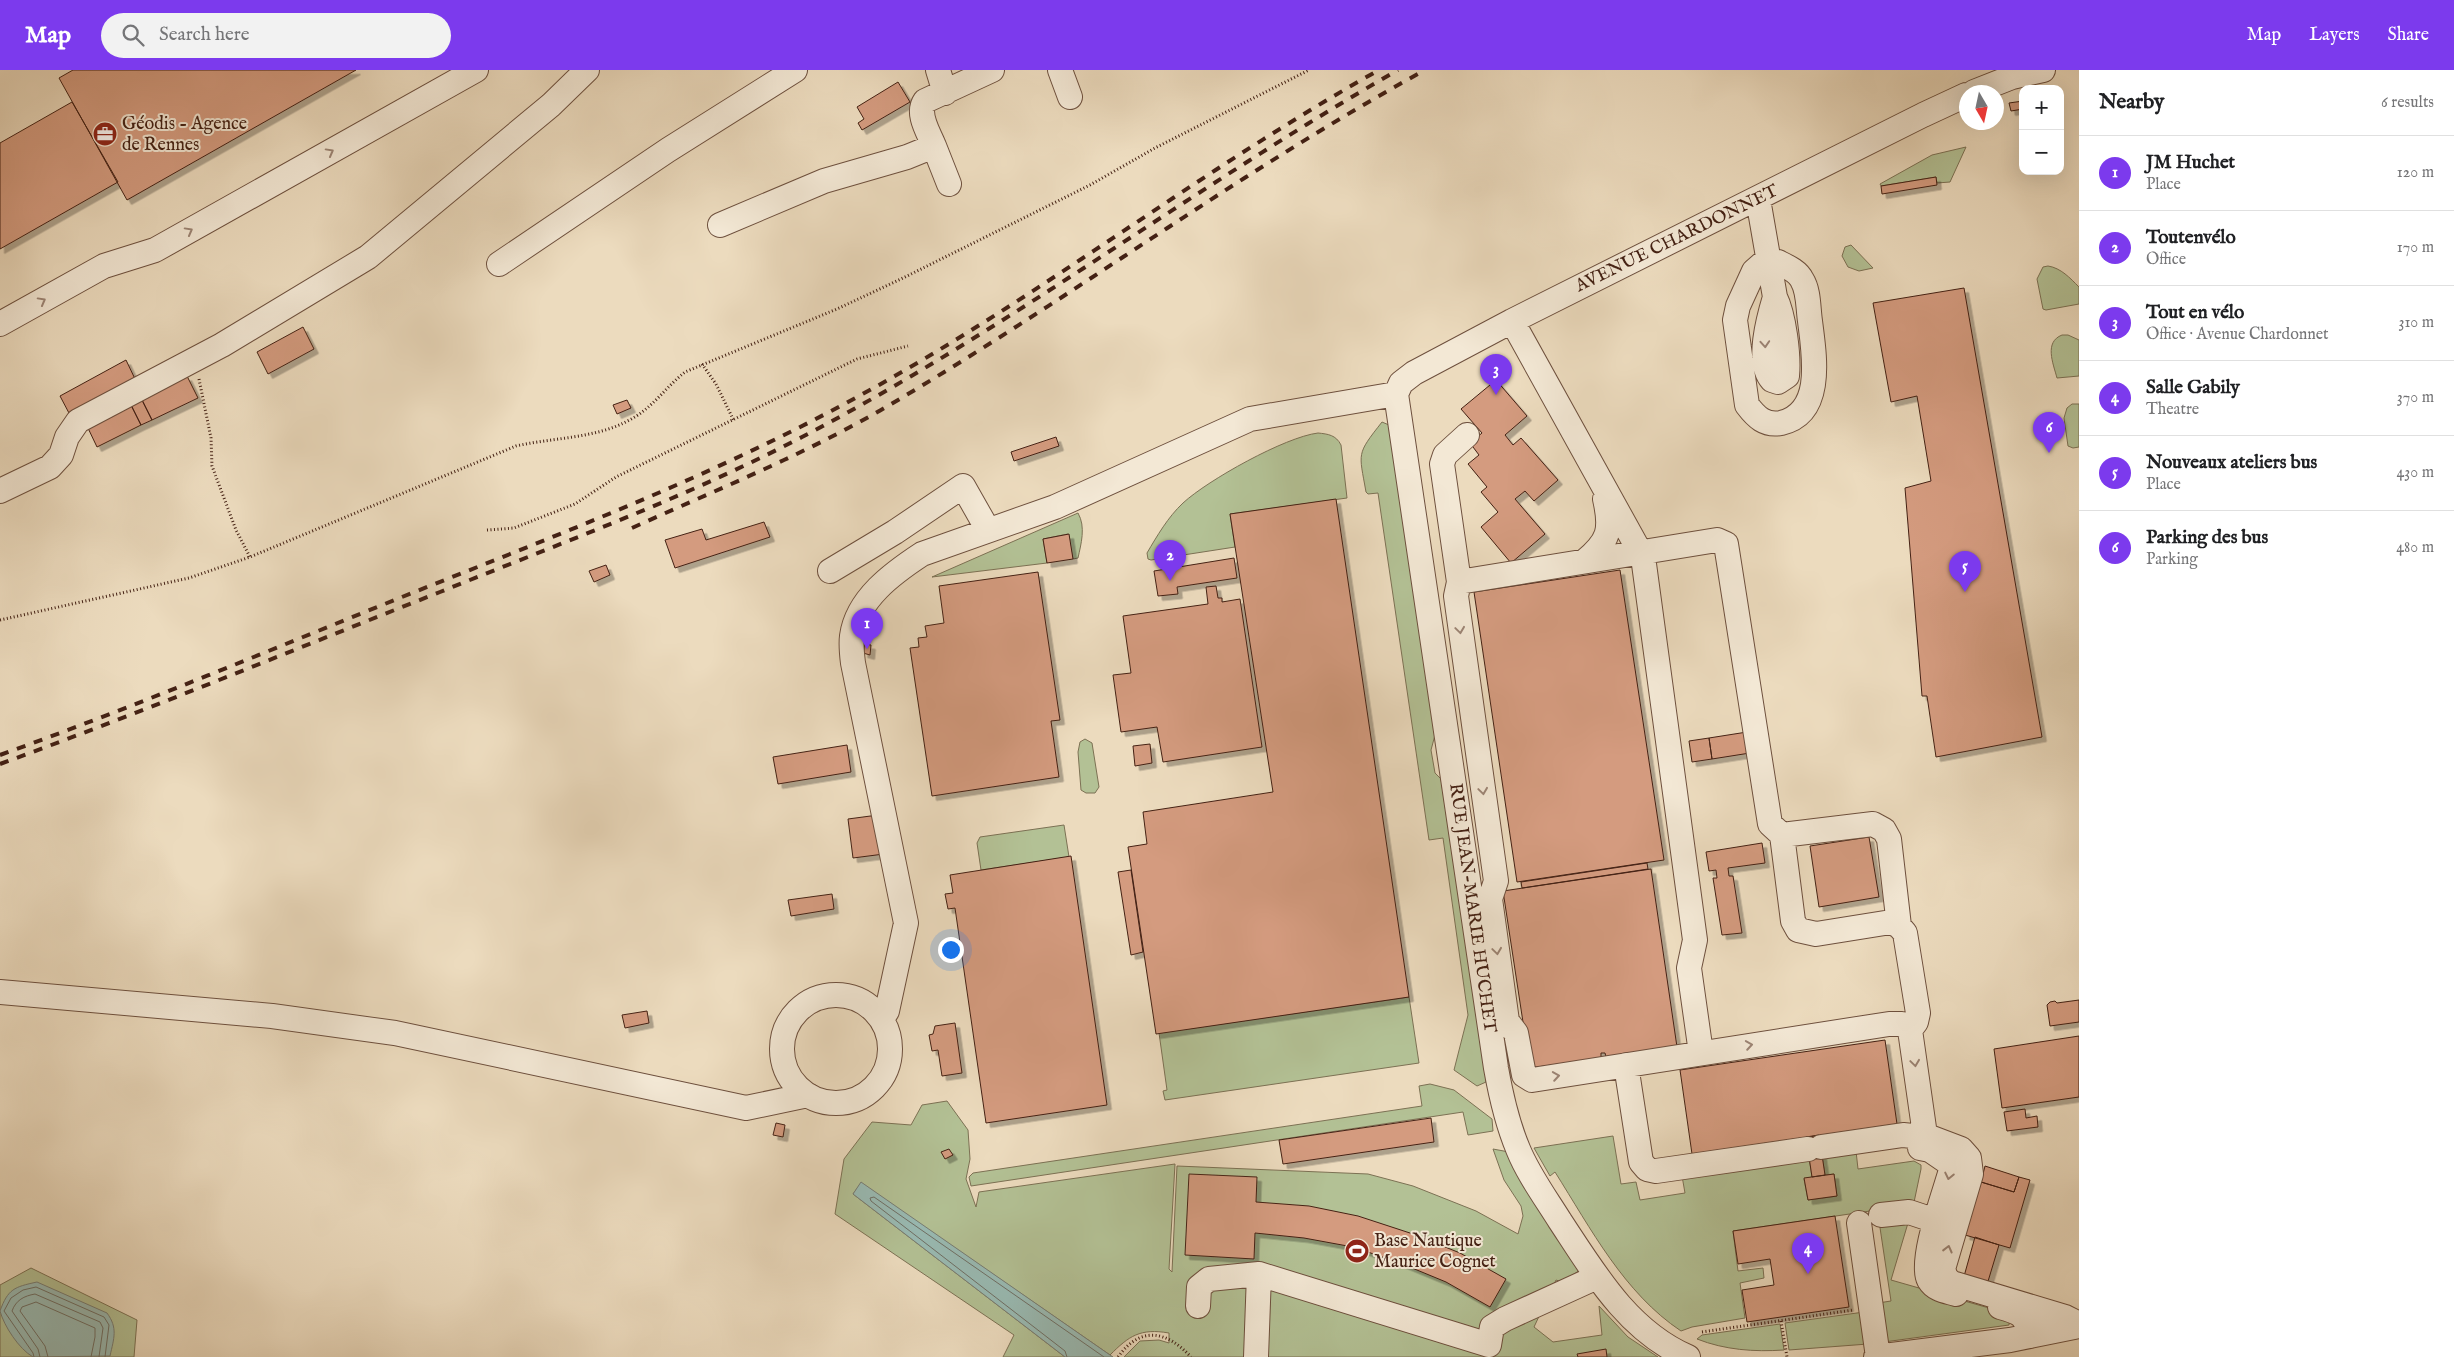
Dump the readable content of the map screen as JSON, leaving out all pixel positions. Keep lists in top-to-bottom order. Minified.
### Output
{"streets":{"street":["AVENUE CHARDONNET","RUE JEAN-MARIE HUCHET"]},"crossings":[["AVENUE CHARDONNET","RUE JEAN-MARIE HUCHET"]],"places":{"office":["Géodis - Agence de Rennes"],"sports":["Base Nautique Maurice Cognet"]},"north":"bottom","page":{"header":"Map","search":"Search here","nav":["Map","Layers","Share"],"heading":["Nearby","6 results"],"map_buttons":["+","−"],"list":[{"mark":"1","name":"JM Huchet","note":"Place","value":"120 m"},{"mark":"2","name":"Toutenvélo","note":"Office","value":"170 m"},{"mark":"3","name":"Tout en vélo","note":"Office · Avenue Chardonnet","value":"310 m"},{"mark":"4","name":"Salle Gabily","note":"Theatre","value":"370 m"},{"mark":"5","name":"Nouveaux ateliers bus","note":"Place","value":"430 m"},{"mark":"6","name":"Parking des bus","note":"Parking","value":"480 m"}],"pins":["3","6","2","5","1","4"]}}
